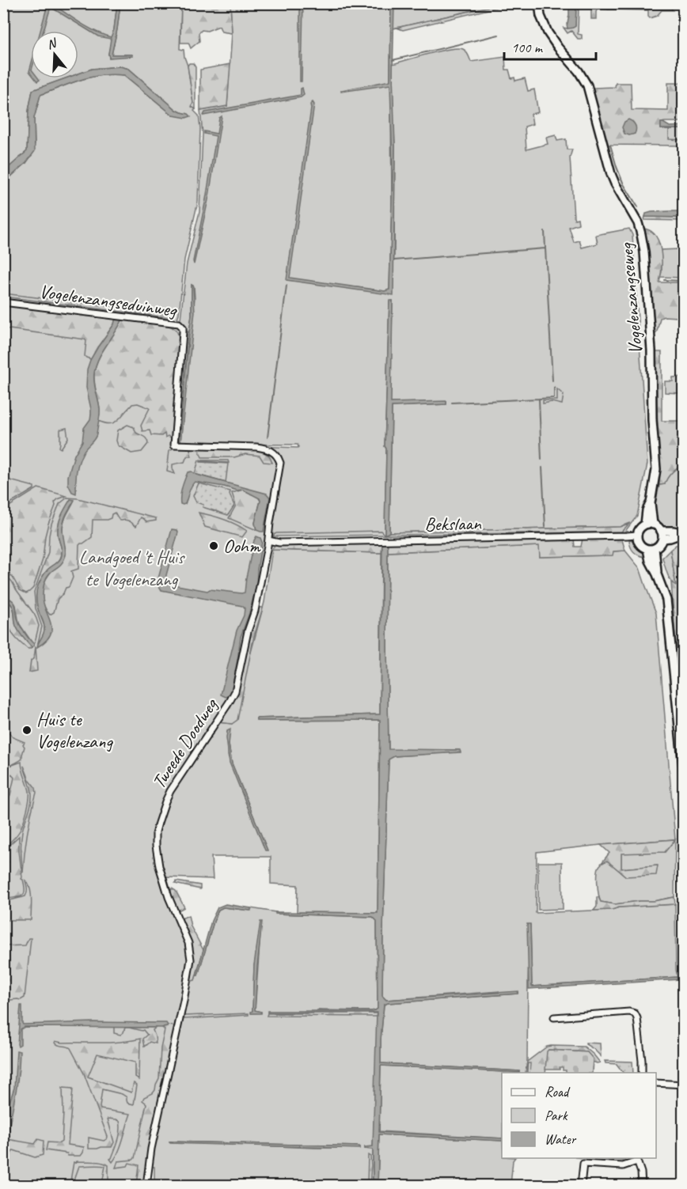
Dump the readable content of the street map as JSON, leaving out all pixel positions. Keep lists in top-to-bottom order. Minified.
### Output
{"streets":{"main road":["Vogelenzangseweg"],"street":["Vogelenzangseduinweg","Bekslaan","Tweede Doodweg"]},"crossings":[["Vogelenzangseweg","Bekslaan"],["Vogelenzangseduinweg","Bekslaan"],["Vogelenzangseduinweg","Tweede Doodweg"],["Bekslaan","Tweede Doodweg"]],"parks":["Landgoed 't Huis te Vogelenzang"],"places":["Oohm","Huis te Vogelenzang"],"legend":["Road","Park","Water"],"scale_bar":"100 m","north":"top"}
